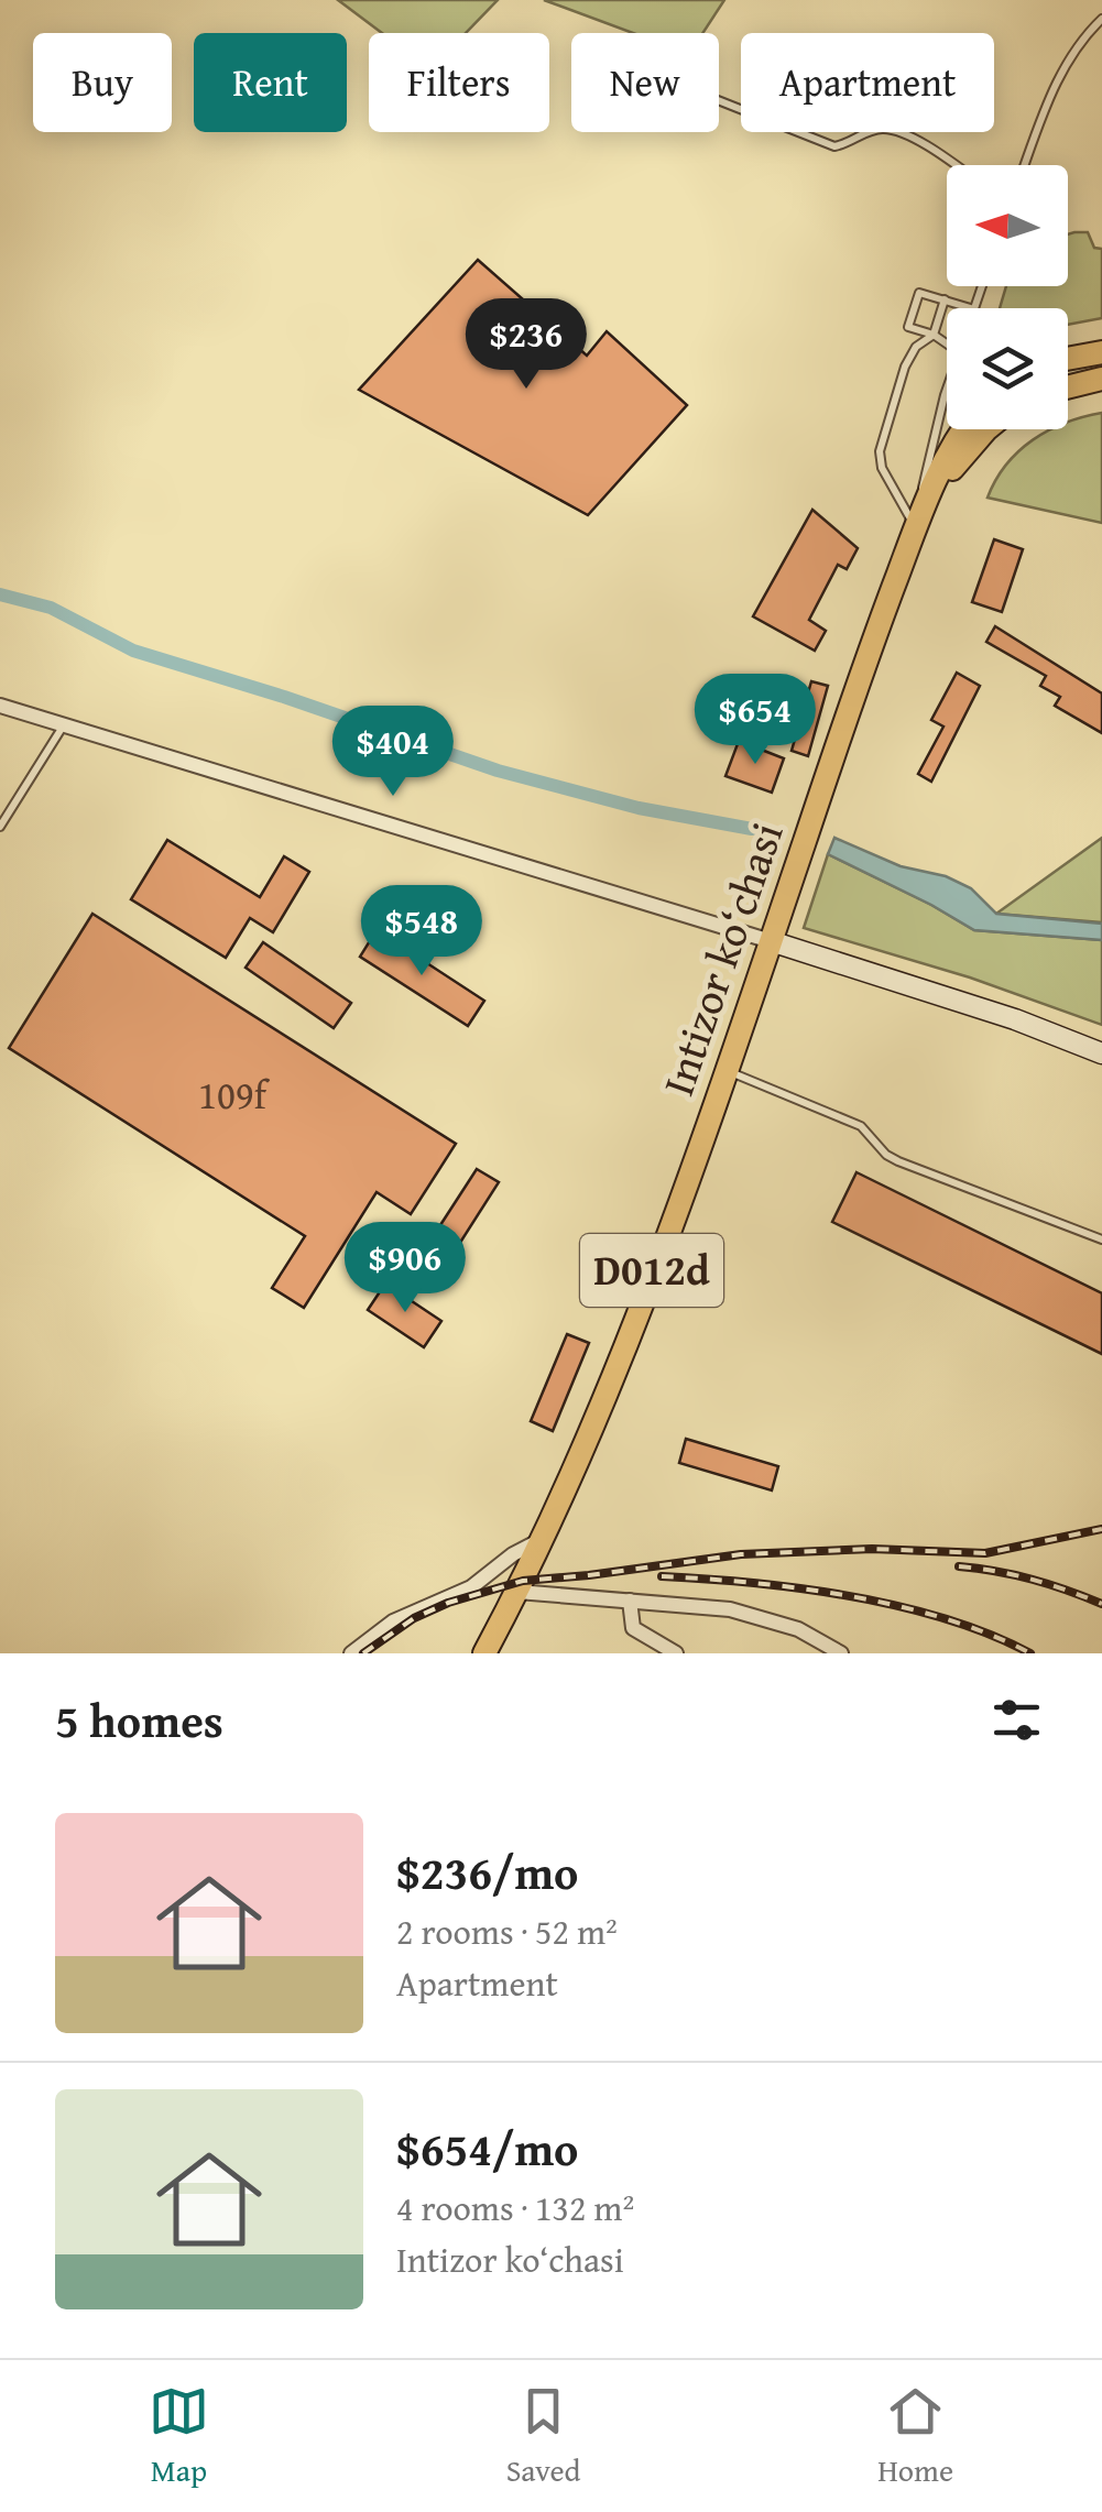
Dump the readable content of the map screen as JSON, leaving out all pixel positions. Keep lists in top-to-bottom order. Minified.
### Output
{"streets":{"main road":["Intizor ko‘chasi","D012d"]},"crossings":[["Intizor ko‘chasi","D012d"]],"house_numbers":["109f"],"north":"left","page":{"chip":["Buy","Rent","Filters","New","Apartment"],"price":["$236","$654","$404","$548","$906"],"heading":"5 homes","list":[{"name":"$236/mo","note":"2 rooms · 52 m² · Apartment"},{"name":"$654/mo","note":"4 rooms · 132 m² · Intizor ko‘chasi"}],"tabs":["Map","Saved","Home"]}}
